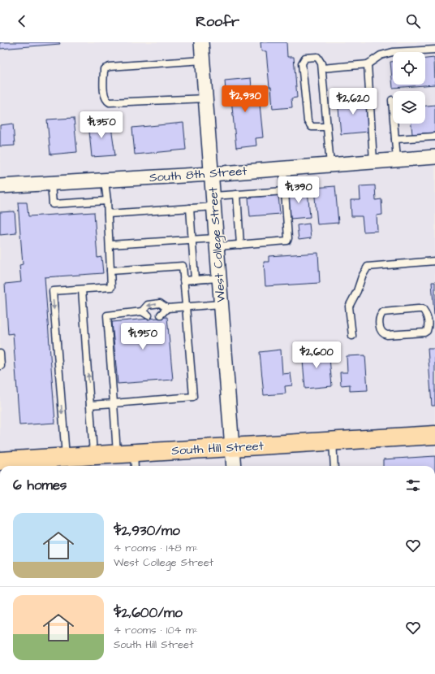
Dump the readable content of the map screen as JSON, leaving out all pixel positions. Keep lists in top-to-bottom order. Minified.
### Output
{"streets":{"main road":["South Hill Street"],"street":["South 8th Street","West College Street"]},"crossings":[["South 8th Street","West College Street"],["West College Street","South Hill Street"]],"page":{"header":"Roofr","price":["$2,930","$2,620","$1,350","$1,390","$1,950","$2,600"],"heading":"6 homes","list":[{"name":"$2,930/mo","note":"4 rooms · 148 m² · West College Street"},{"name":"$2,600/mo","note":"4 rooms · 104 m² · South Hill Street"}]}}
